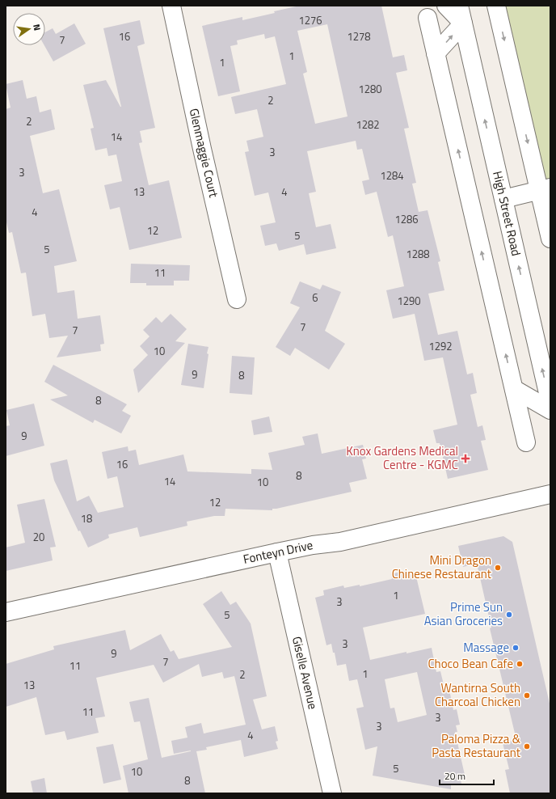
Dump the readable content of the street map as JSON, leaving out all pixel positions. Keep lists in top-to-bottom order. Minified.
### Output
{"streets":{"street":["Glenmaggie Court","High Street Road","Fonteyn Drive","Giselle Avenue"]},"crossings":[["Fonteyn Drive","Giselle Avenue"]],"places":{"health":["Knox Gardens Medical Centre - KGMC"],"other":["Mini Dragon Chinese Restaurant","Prime Sun Asian Groceries","Massage","Choco Bean Cafe","Wantirna South Charcoal Chicken","Paloma Pizza & Pasta Restaurant"]},"house_numbers":["1276","16","1278","7","1","1","1280","2","2","1282","14","3","3","1284","13","4","4","1286","12","5","5","1288","11","6","1290","7","7","1292","10","9","8","8","9","16","8","14","10","12","18","20","1","3","5","3","9","7","11","1","2","13","11","3","3","4","5","10","8"],"scale_bar":"20 m","north":"right"}
